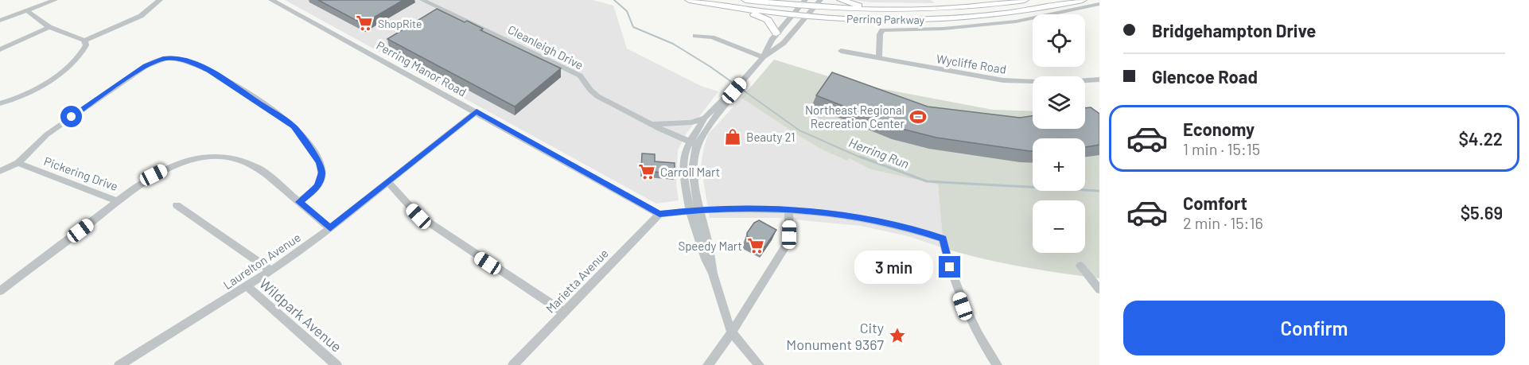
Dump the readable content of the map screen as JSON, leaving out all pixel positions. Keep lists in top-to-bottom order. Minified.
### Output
{"streets":{"main road":["Perring Parkway"],"street":["Cleanleigh Drive","Wycliffe Road","Perring Manor Road","Pickering Drive","Laurelton Avenue","Marietta Avenue","Wildpark Avenue"]},"crossings":[["Perring Manor Road","Laurelton Avenue"],["Perring Manor Road","Marietta Avenue"],["Pickering Drive","Laurelton Avenue"],["Laurelton Avenue","Wildpark Avenue"]],"water":["Herring Run"],"places":{"supermarket":["ShopRite","Carroll Mart","Speedy Mart"],"sports":["Northeast Regional Recreation Center"],"shop":["Beauty 21"],"place":["City Monument 9367"]},"page":{"banner":["Bridgehampton Drive","Glencoe Road"],"map_buttons":["+","−"],"list":[{"name":"Economy","note":"1 min · 15:15","value":"$4.22"},{"name":"Comfort","note":"2 min · 15:16","value":"$5.69"}],"bubble":"3 min","buttons":"Confirm"}}
